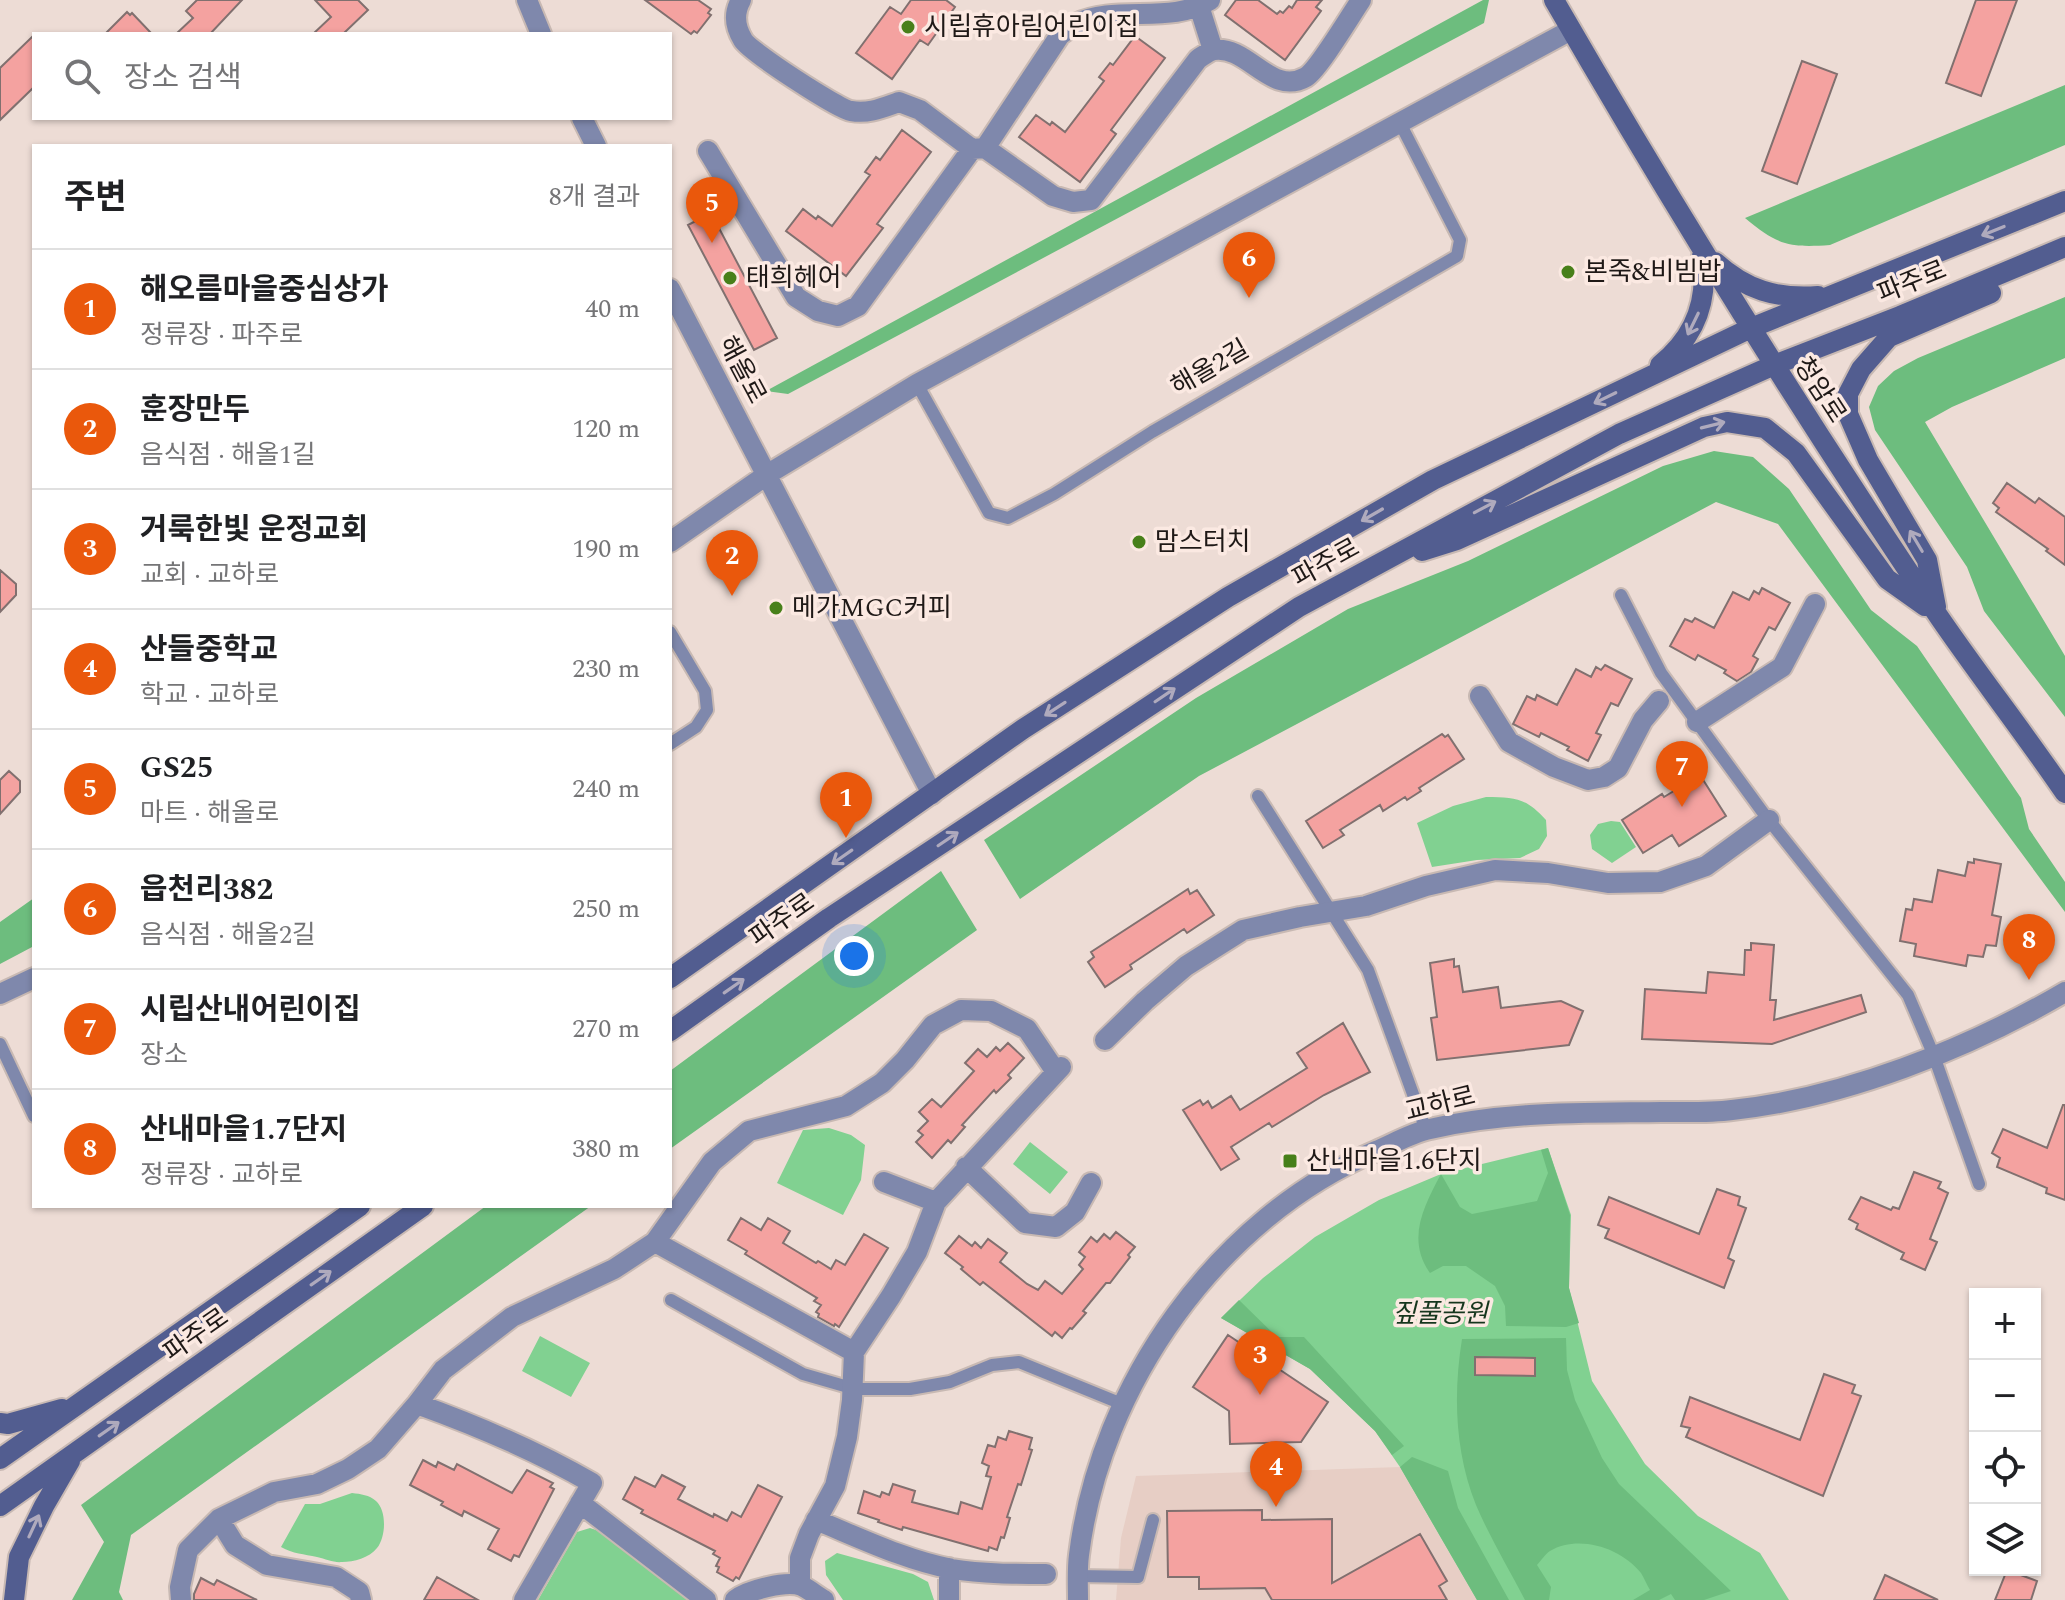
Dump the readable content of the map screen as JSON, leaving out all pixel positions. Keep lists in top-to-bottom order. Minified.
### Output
{"streets":{"main road":["파주로","청암로"],"street":["해올로","교하로"],"lane":["해올2길"]},"crossings":[["파주로","해올로"],["파주로","청암로"]],"parks":["짚풀공원"],"places":{"other":["시립휴아림어린이집","본죽&비빔밥","태희헤어","맘스터치","메가MGC커피"],"transit":["산내마을1.6단지"]},"page":{"search":"장소 검색","heading":["주변","8개 결과"],"pins":["5","6","2","7","1","8","3","4"],"list":[{"mark":"1","name":"해오름마을중심상가","note":"정류장 · 파주로","value":"40 m"},{"mark":"2","name":"훈장만두","note":"음식점 · 해올1길","value":"120 m"},{"mark":"3","name":"거룩한빛 운정교회","note":"교회 · 교하로","value":"190 m"},{"mark":"4","name":"산들중학교","note":"학교 · 교하로","value":"230 m"},{"mark":"5","name":"GS25","note":"마트 · 해올로","value":"240 m"},{"mark":"6","name":"읍천리382","note":"음식점 · 해올2길","value":"250 m"},{"mark":"7","name":"시립산내어린이집","note":"장소","value":"270 m"},{"mark":"8","name":"산내마을1.7단지","note":"정류장 · 교하로","value":"380 m"}],"map_buttons":["+","−"]}}
